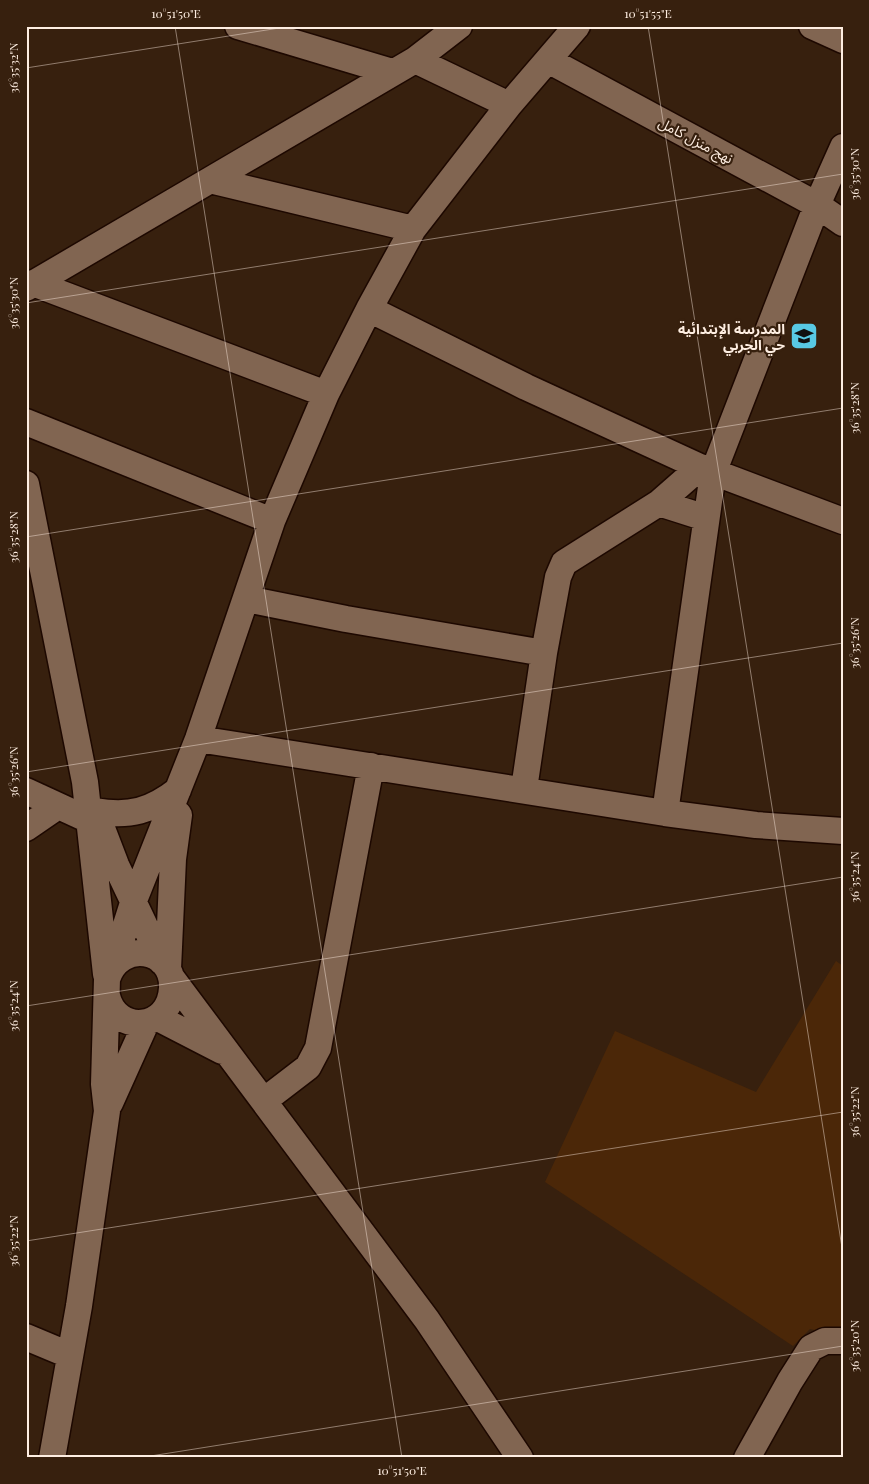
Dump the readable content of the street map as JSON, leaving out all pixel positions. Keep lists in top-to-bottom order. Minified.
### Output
{"streets":{"street":["نهج منزل كامل"]},"places":{"school or university":["المدرسة الإبتدائية حي الجربي"]},"coordinates":["10°51'50\"E","10°51'55\"E","36°35'32\"N","36°35'30\"N","36°35'28\"N","36°35'26\"N","36°35'24\"N","36°35'22\"N","36°35'20\"N"]}
